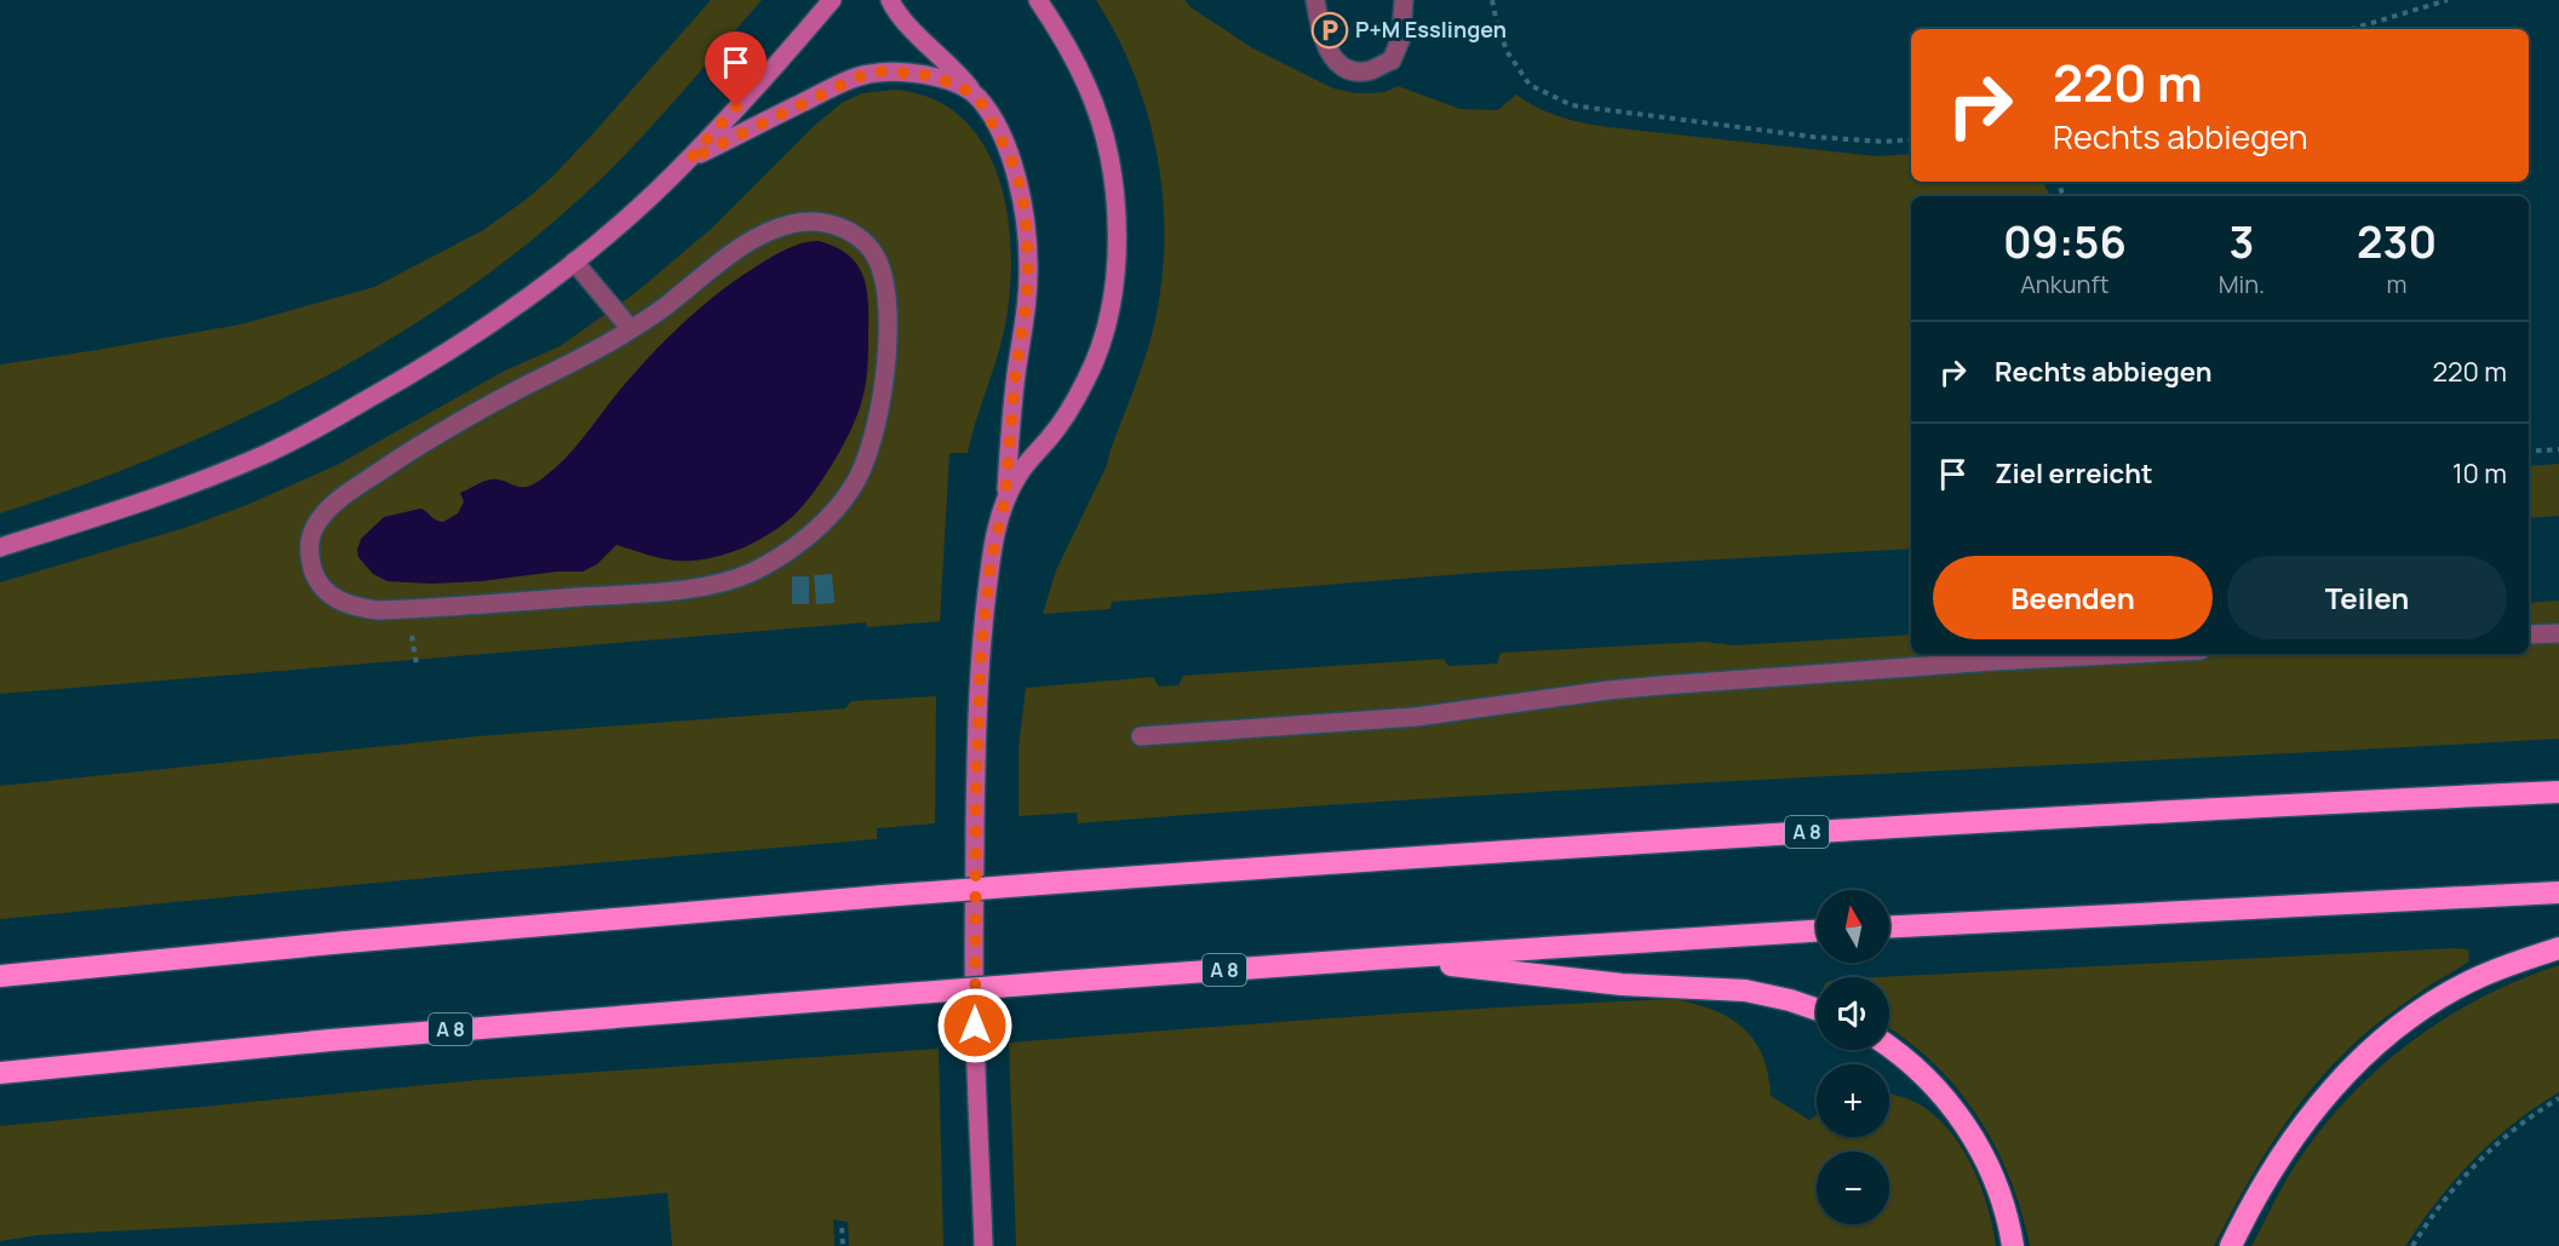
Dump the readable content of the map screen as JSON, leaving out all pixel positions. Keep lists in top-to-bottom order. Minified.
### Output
{"streets":{"highway":["A 8"]},"places":{"parking":["P+M Esslingen"]},"north":"top","page":{"turn":["220 m","Rechts abbiegen"],"eta":["09:56","Ankunft","3","Min.","230","m"],"list":[{"name":"Rechts abbiegen","value":"220 m"},{"name":"Ziel erreicht","value":"10 m"}],"buttons":["Beenden","Teilen"],"map_buttons":["+","−"]}}
